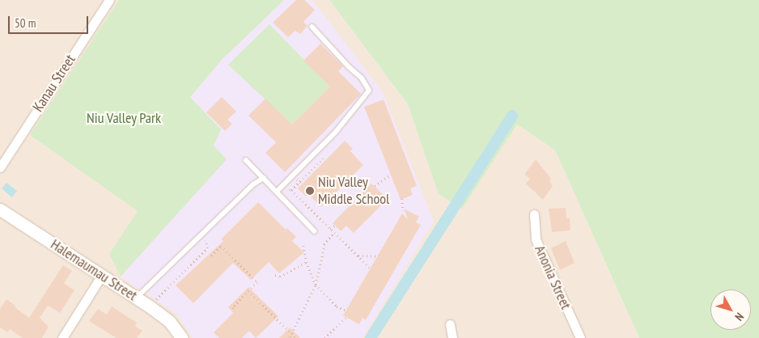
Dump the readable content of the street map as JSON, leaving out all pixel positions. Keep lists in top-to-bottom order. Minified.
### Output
{"streets":{"street":["Kanau Street","Halemaumau Street","Anonia Street"]},"parks":["Niu Valley Park"],"places":["Niu Valley Middle School"],"scale_bar":"50 m","north":"bottom right"}
